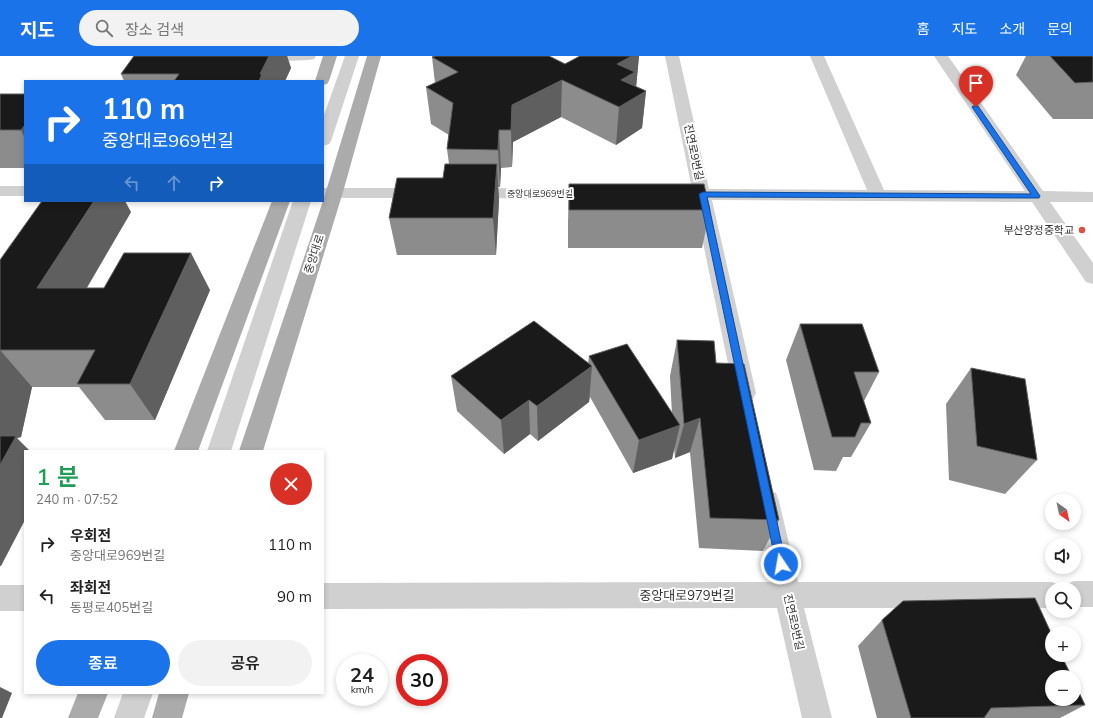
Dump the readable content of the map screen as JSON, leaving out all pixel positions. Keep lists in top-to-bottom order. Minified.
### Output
{"streets":{"main road":["중앙대로"],"street":["진연로9번길","중앙대로969번길","중앙대로979번길"]},"crossings":[["진연로9번길","중앙대로979번길"],["중앙대로969번길","중앙대로"]],"places":["부산양정중학교"],"north":"bottom right","page":{"header":"지도","search":"장소 검색","nav":["홈","지도","소개","문의"],"turn":["110 m","중앙대로969번길"],"heading":["1 분","240 m · 07:52"],"map_buttons":["+","−"],"list":[{"name":"우회전","note":"중앙대로969번길","value":"110 m"},{"name":"좌회전","note":"동평로405번길","value":"90 m"}],"buttons":["종료","공유"],"speed":"24 km/h","limit":"30"}}
